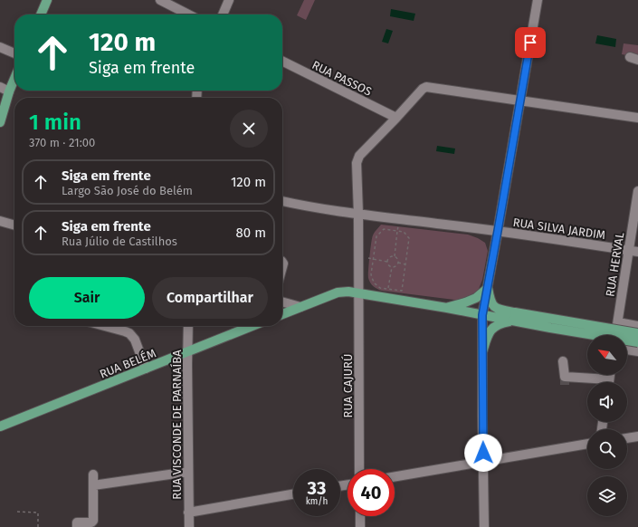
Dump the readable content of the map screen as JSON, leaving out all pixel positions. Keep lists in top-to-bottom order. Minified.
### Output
{"streets":{"main road":["RUA BELÉM"],"street":["RUA PASSOS","RUA SILVA JARDIM","RUA HERVAL","RUA CAJURÚ","RUA VISCONDE DE PARNAÍBA"]},"crossings":[["RUA PASSOS","RUA CAJURÚ"],["RUA SILVA JARDIM","RUA HERVAL"],["RUA SILVA JARDIM","RUA CAJURÚ"],["RUA BELÉM","RUA VISCONDE DE PARNAÍBA"]],"north":"top left","page":{"turn":["120 m","Siga em frente"],"heading":["1 min","370 m · 21:00"],"list":[{"name":"Siga em frente","note":"Largo São José do Belém","value":"120 m"},{"name":"Siga em frente","note":"Rua Júlio de Castilhos","value":"80 m"}],"buttons":["Sair","Compartilhar"],"speed":"33 km/h","limit":"40"}}
